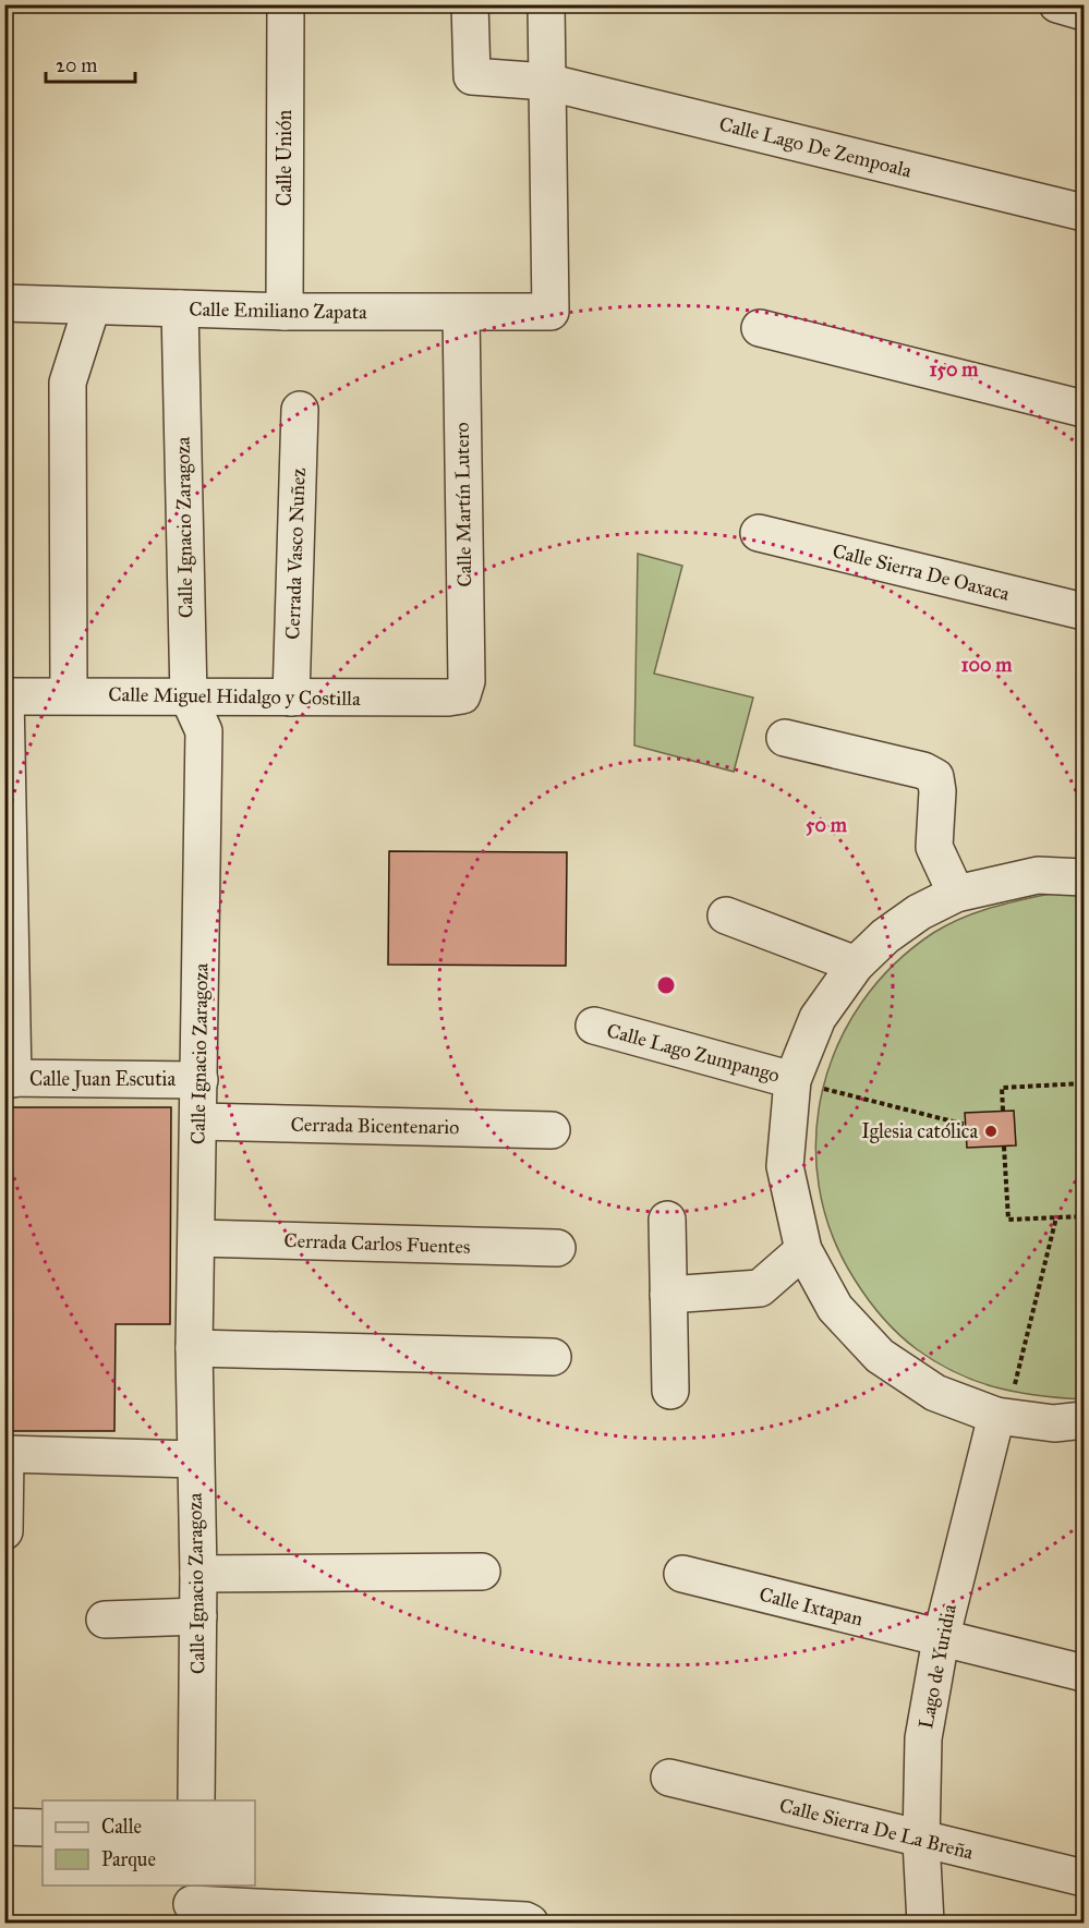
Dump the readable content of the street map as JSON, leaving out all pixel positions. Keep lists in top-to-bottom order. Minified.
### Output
{"streets":{"street":["Calle Lago De Zempoala","Calle Unión","Calle Emiliano Zapata","Calle Martín Lutero","Calle Ignacio Zaragoza","Cerrada Vasco Nuñez","Calle Sierra De Oaxaca","Calle Miguel Hidalgo y Costilla","Calle Lago Zumpango","Calle Juan Escutia","Cerrada Bicentenario","Cerrada Carlos Fuentes","Calle Ixtapan","Lago de Yuridia","Calle Sierra De La Breña"]},"crossings":[["Calle Lago De Zempoala","Calle Emiliano Zapata"],["Calle Unión","Calle Emiliano Zapata"],["Calle Emiliano Zapata","Calle Martín Lutero"],["Calle Emiliano Zapata","Calle Ignacio Zaragoza"],["Calle Martín Lutero","Calle Miguel Hidalgo y Costilla"],["Calle Ignacio Zaragoza","Calle Miguel Hidalgo y Costilla"],["Calle Ignacio Zaragoza","Calle Juan Escutia"],["Calle Ignacio Zaragoza","Cerrada Bicentenario"],["Calle Ignacio Zaragoza","Cerrada Carlos Fuentes"],["Cerrada Vasco Nuñez","Calle Miguel Hidalgo y Costilla"],["Calle Ixtapan","Lago de Yuridia"],["Lago de Yuridia","Calle Sierra De La Breña"]],"places":["Iglesia católica"],"legend":["Calle","Parque"],"scale_bar":"20 m","rings":["150 m","100 m","50 m"]}
